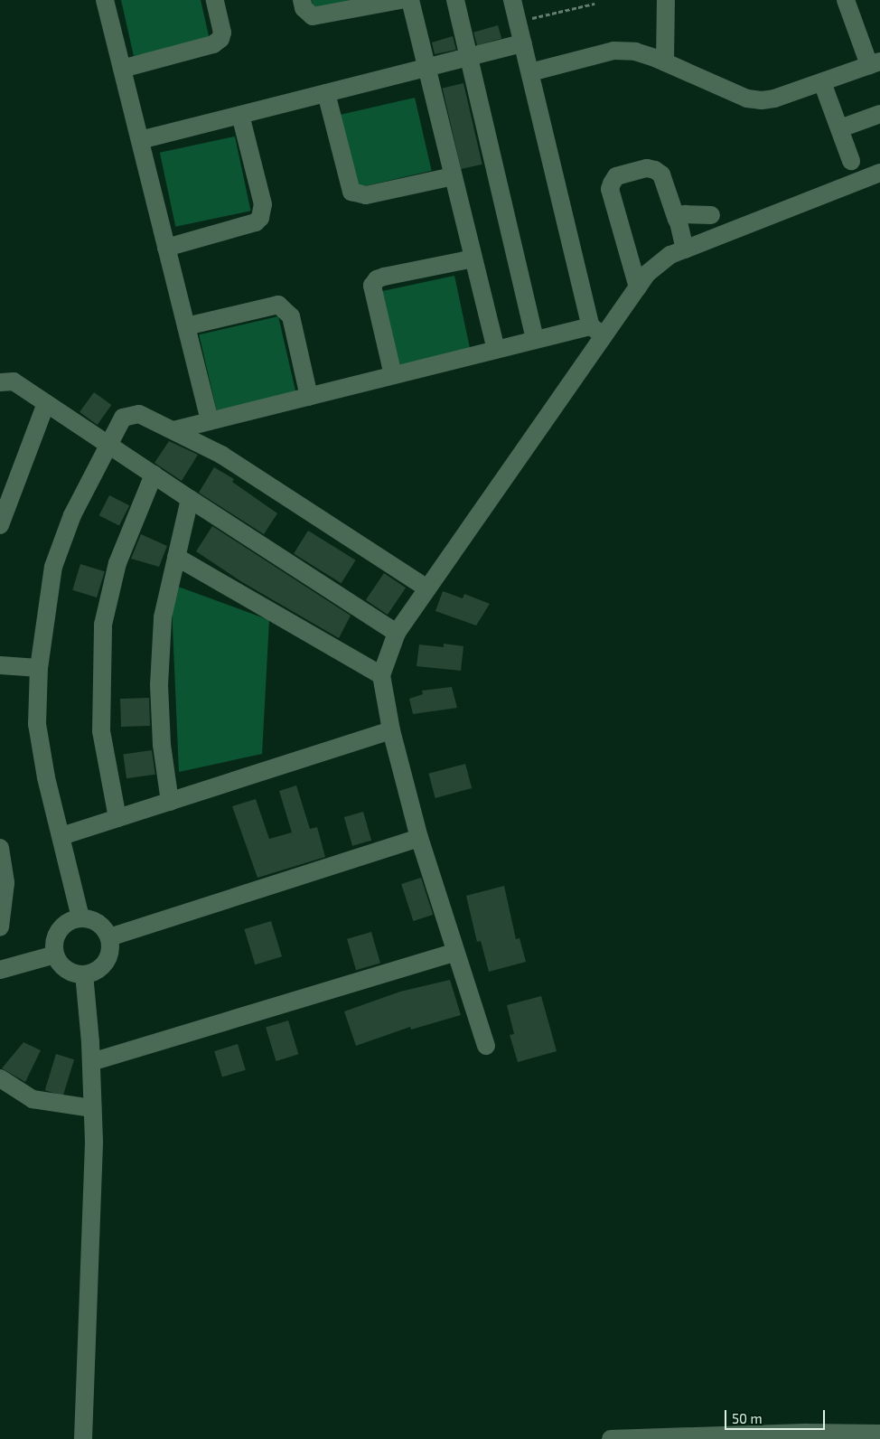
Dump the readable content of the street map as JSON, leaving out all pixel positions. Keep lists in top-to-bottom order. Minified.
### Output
{"scale_bar":"50 m"}
